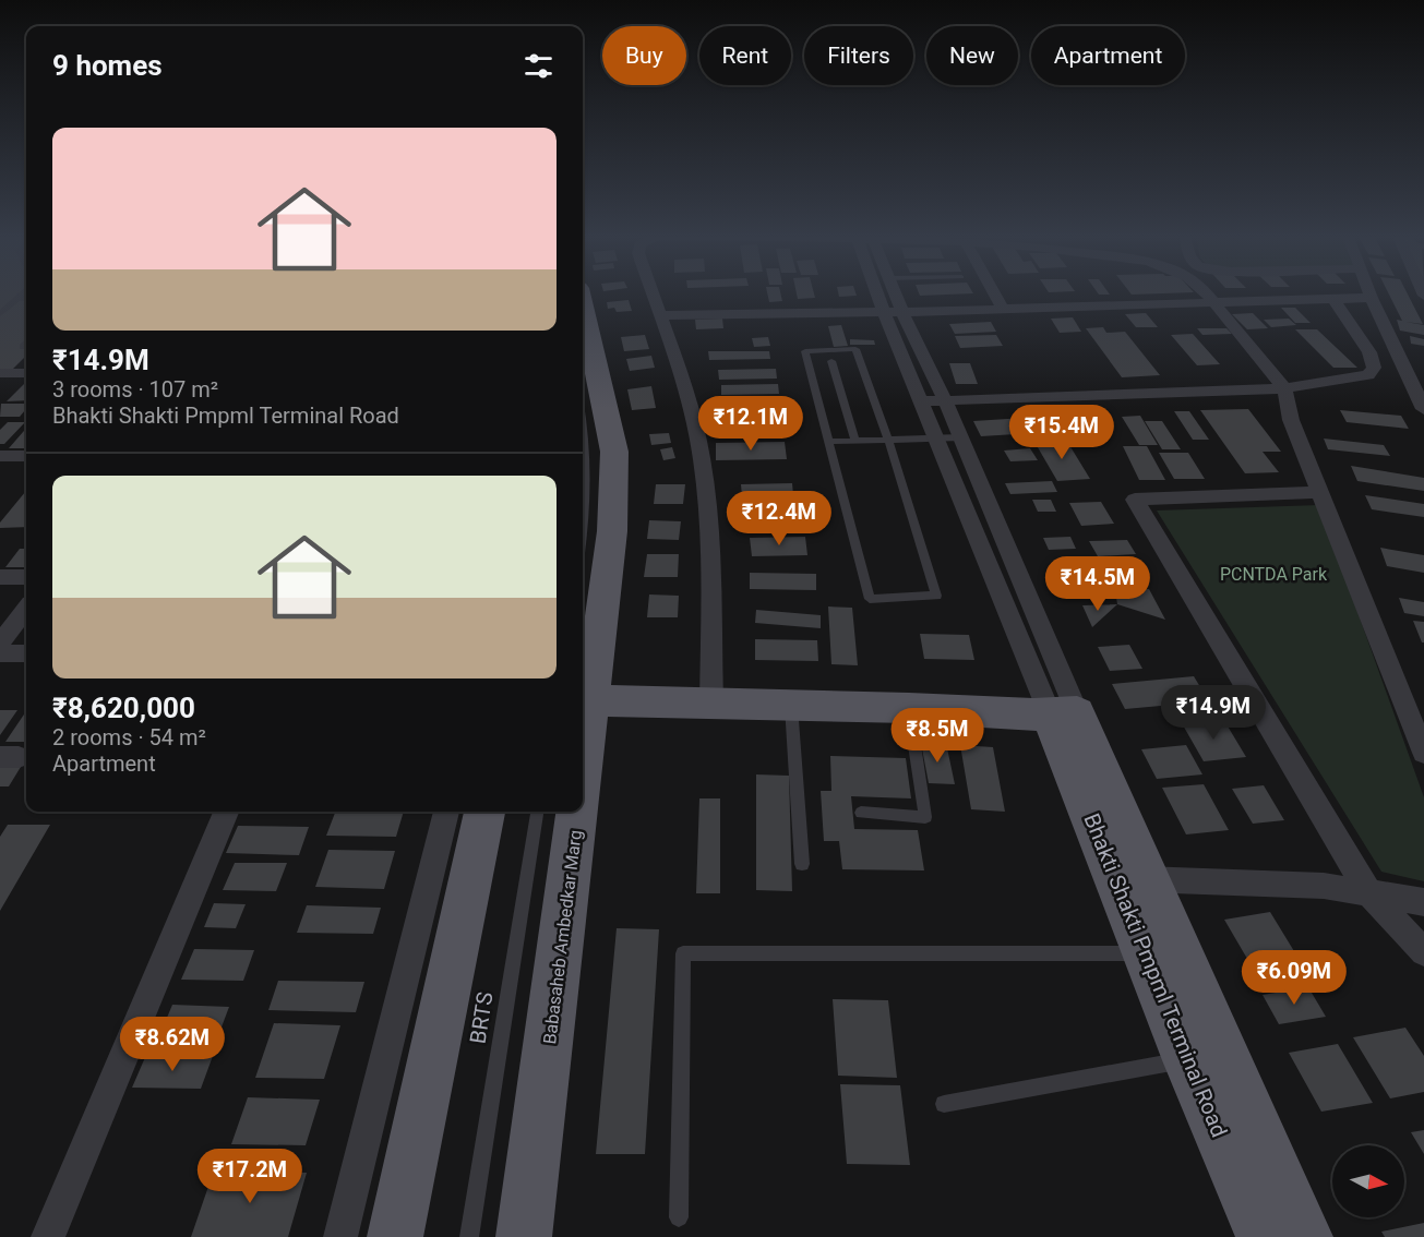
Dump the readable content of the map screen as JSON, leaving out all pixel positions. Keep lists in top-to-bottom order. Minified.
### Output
{"streets":{"main road":["Babasaheb Ambedkar Marg","Bhakti Shakti Pmpml Terminal Road"],"lane":["BRTS"]},"parks":["PCNTDA Park"],"north":"right","page":{"chip":["Buy","Rent","Filters","New","Apartment"],"heading":"9 homes","list":[{"name":"₹14.9M","note":"3 rooms · 107 m² · Bhakti Shakti Pmpml Terminal Road"},{"name":"₹8,620,000","note":"2 rooms · 54 m² · Apartment"}],"price":["₹12.1M","₹15.4M","₹12.4M","₹14.5M","₹14.9M","₹8.5M","₹6.09M","₹8.62M","₹17.2M"]}}
